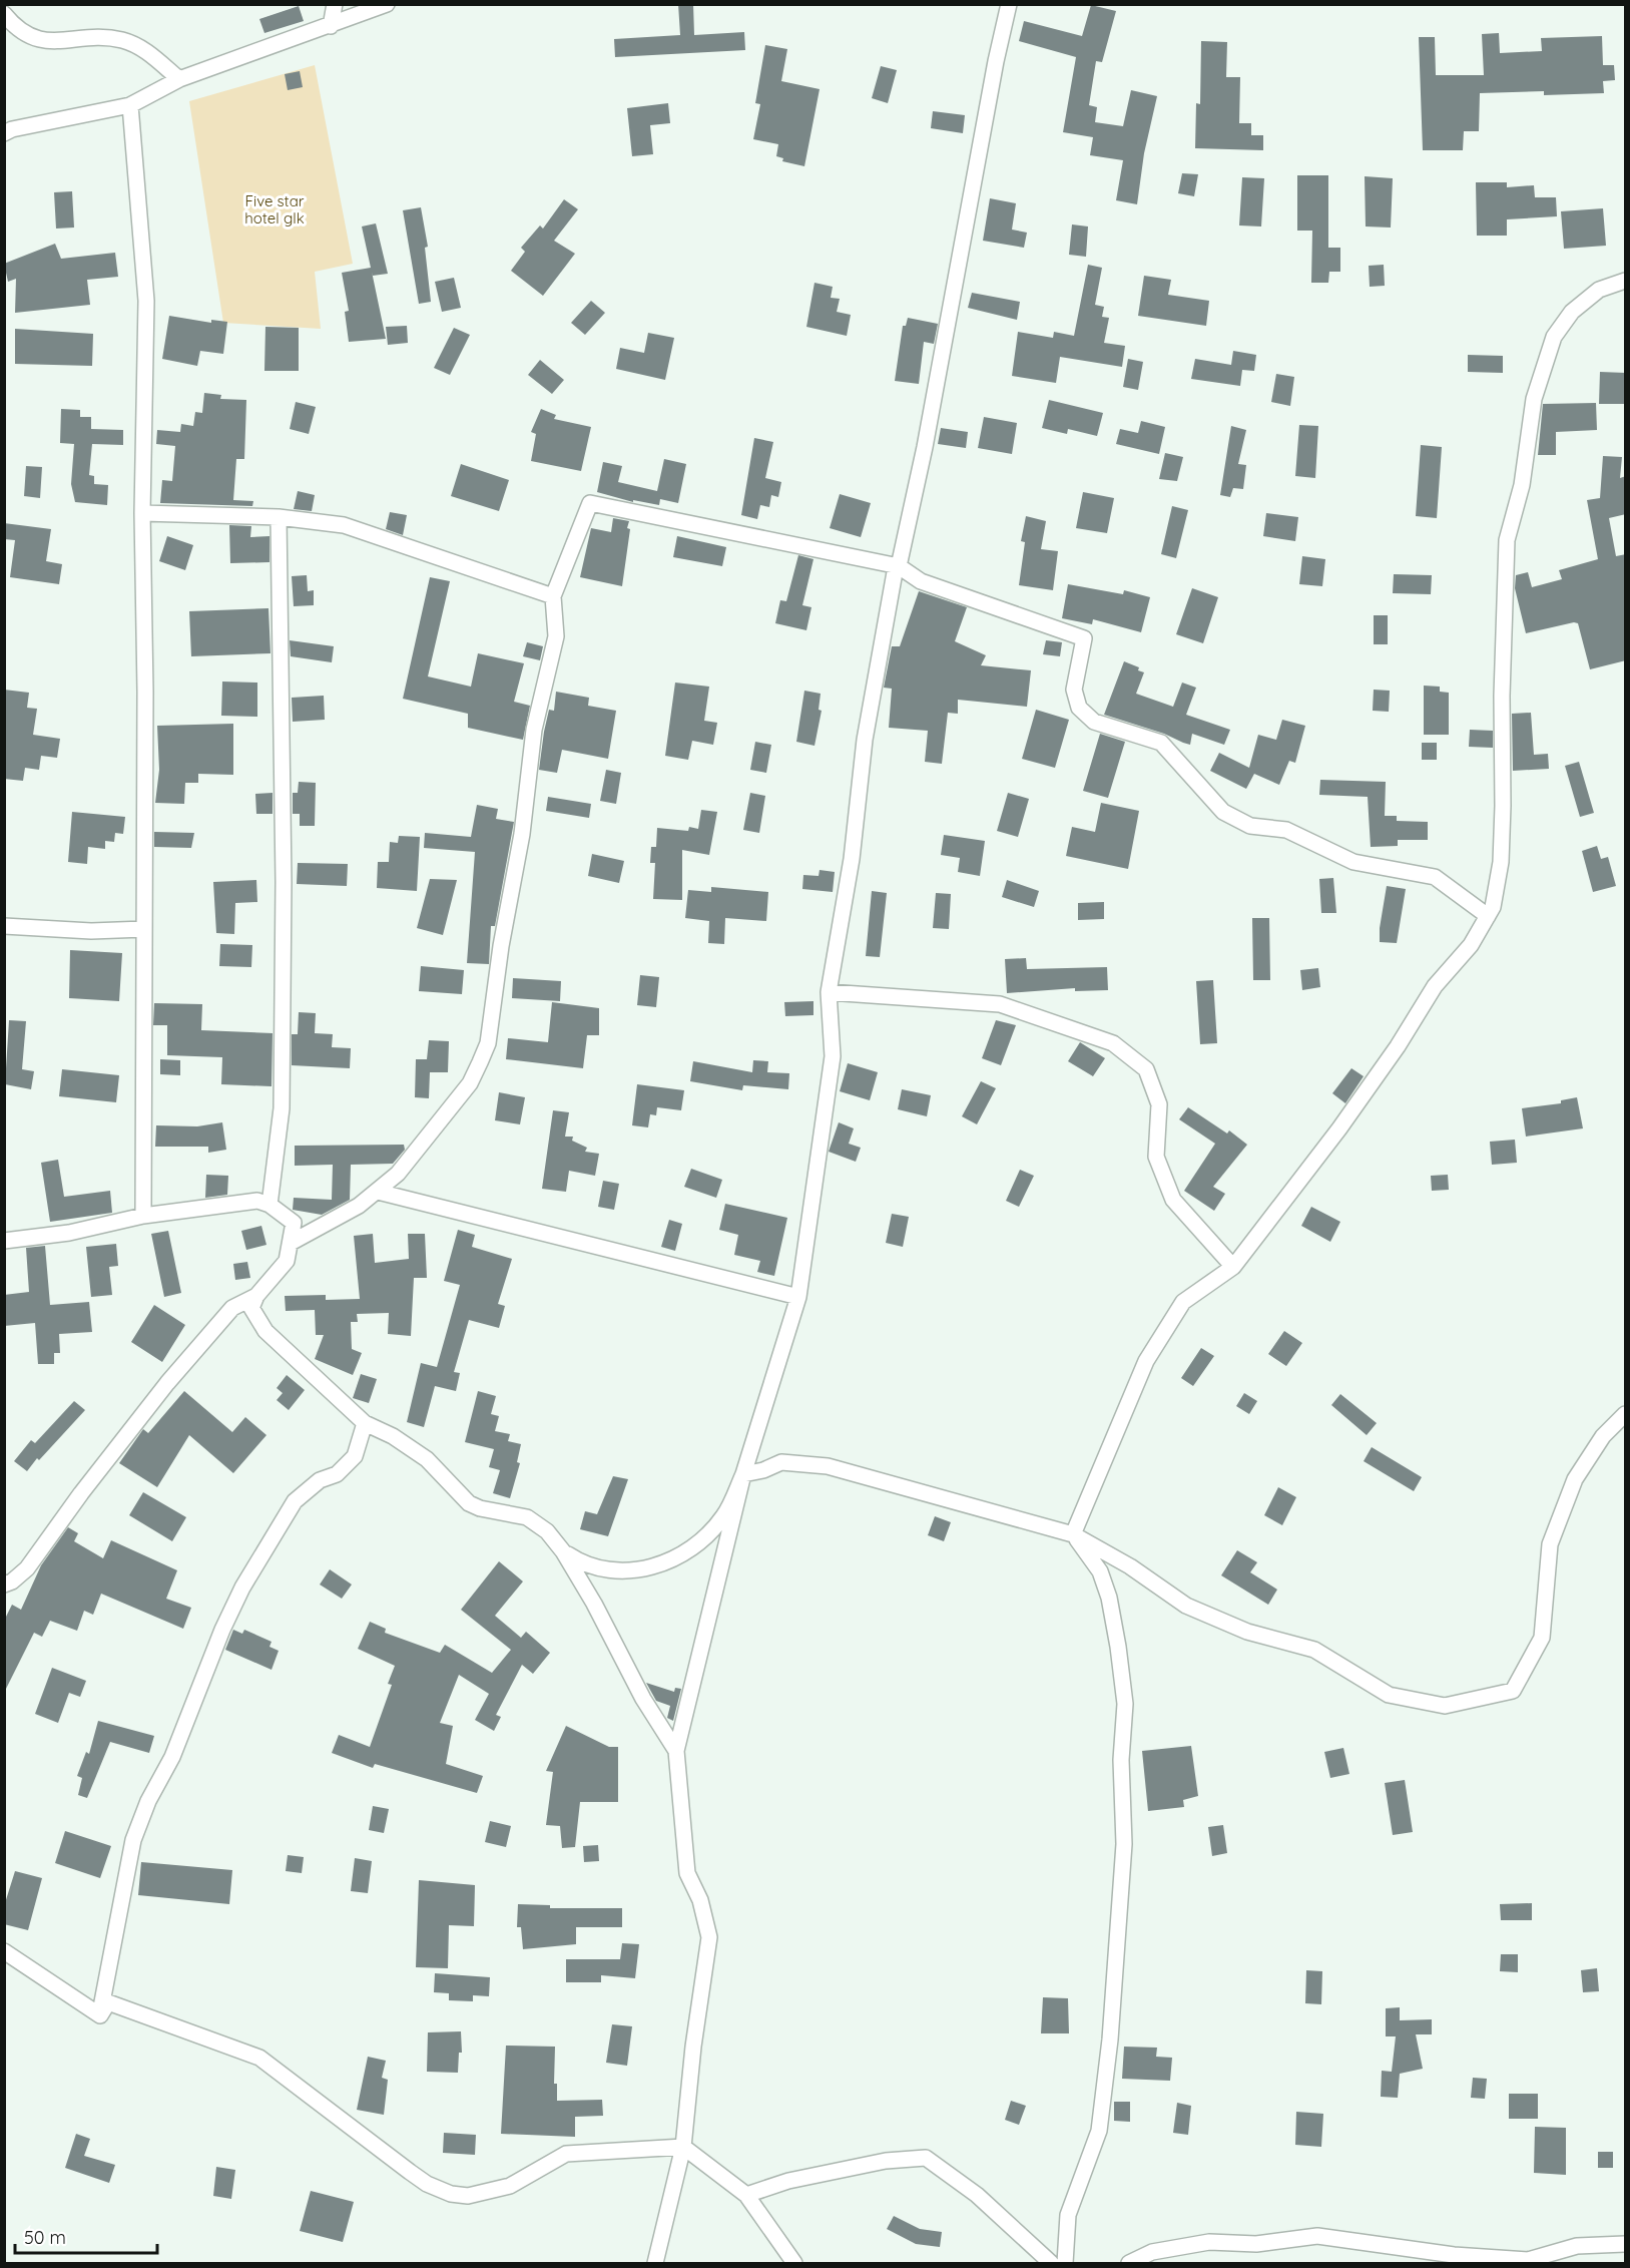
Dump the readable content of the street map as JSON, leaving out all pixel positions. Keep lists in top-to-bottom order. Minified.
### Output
{"parks":["Five star hotel glk"],"scale_bar":"50 m"}
